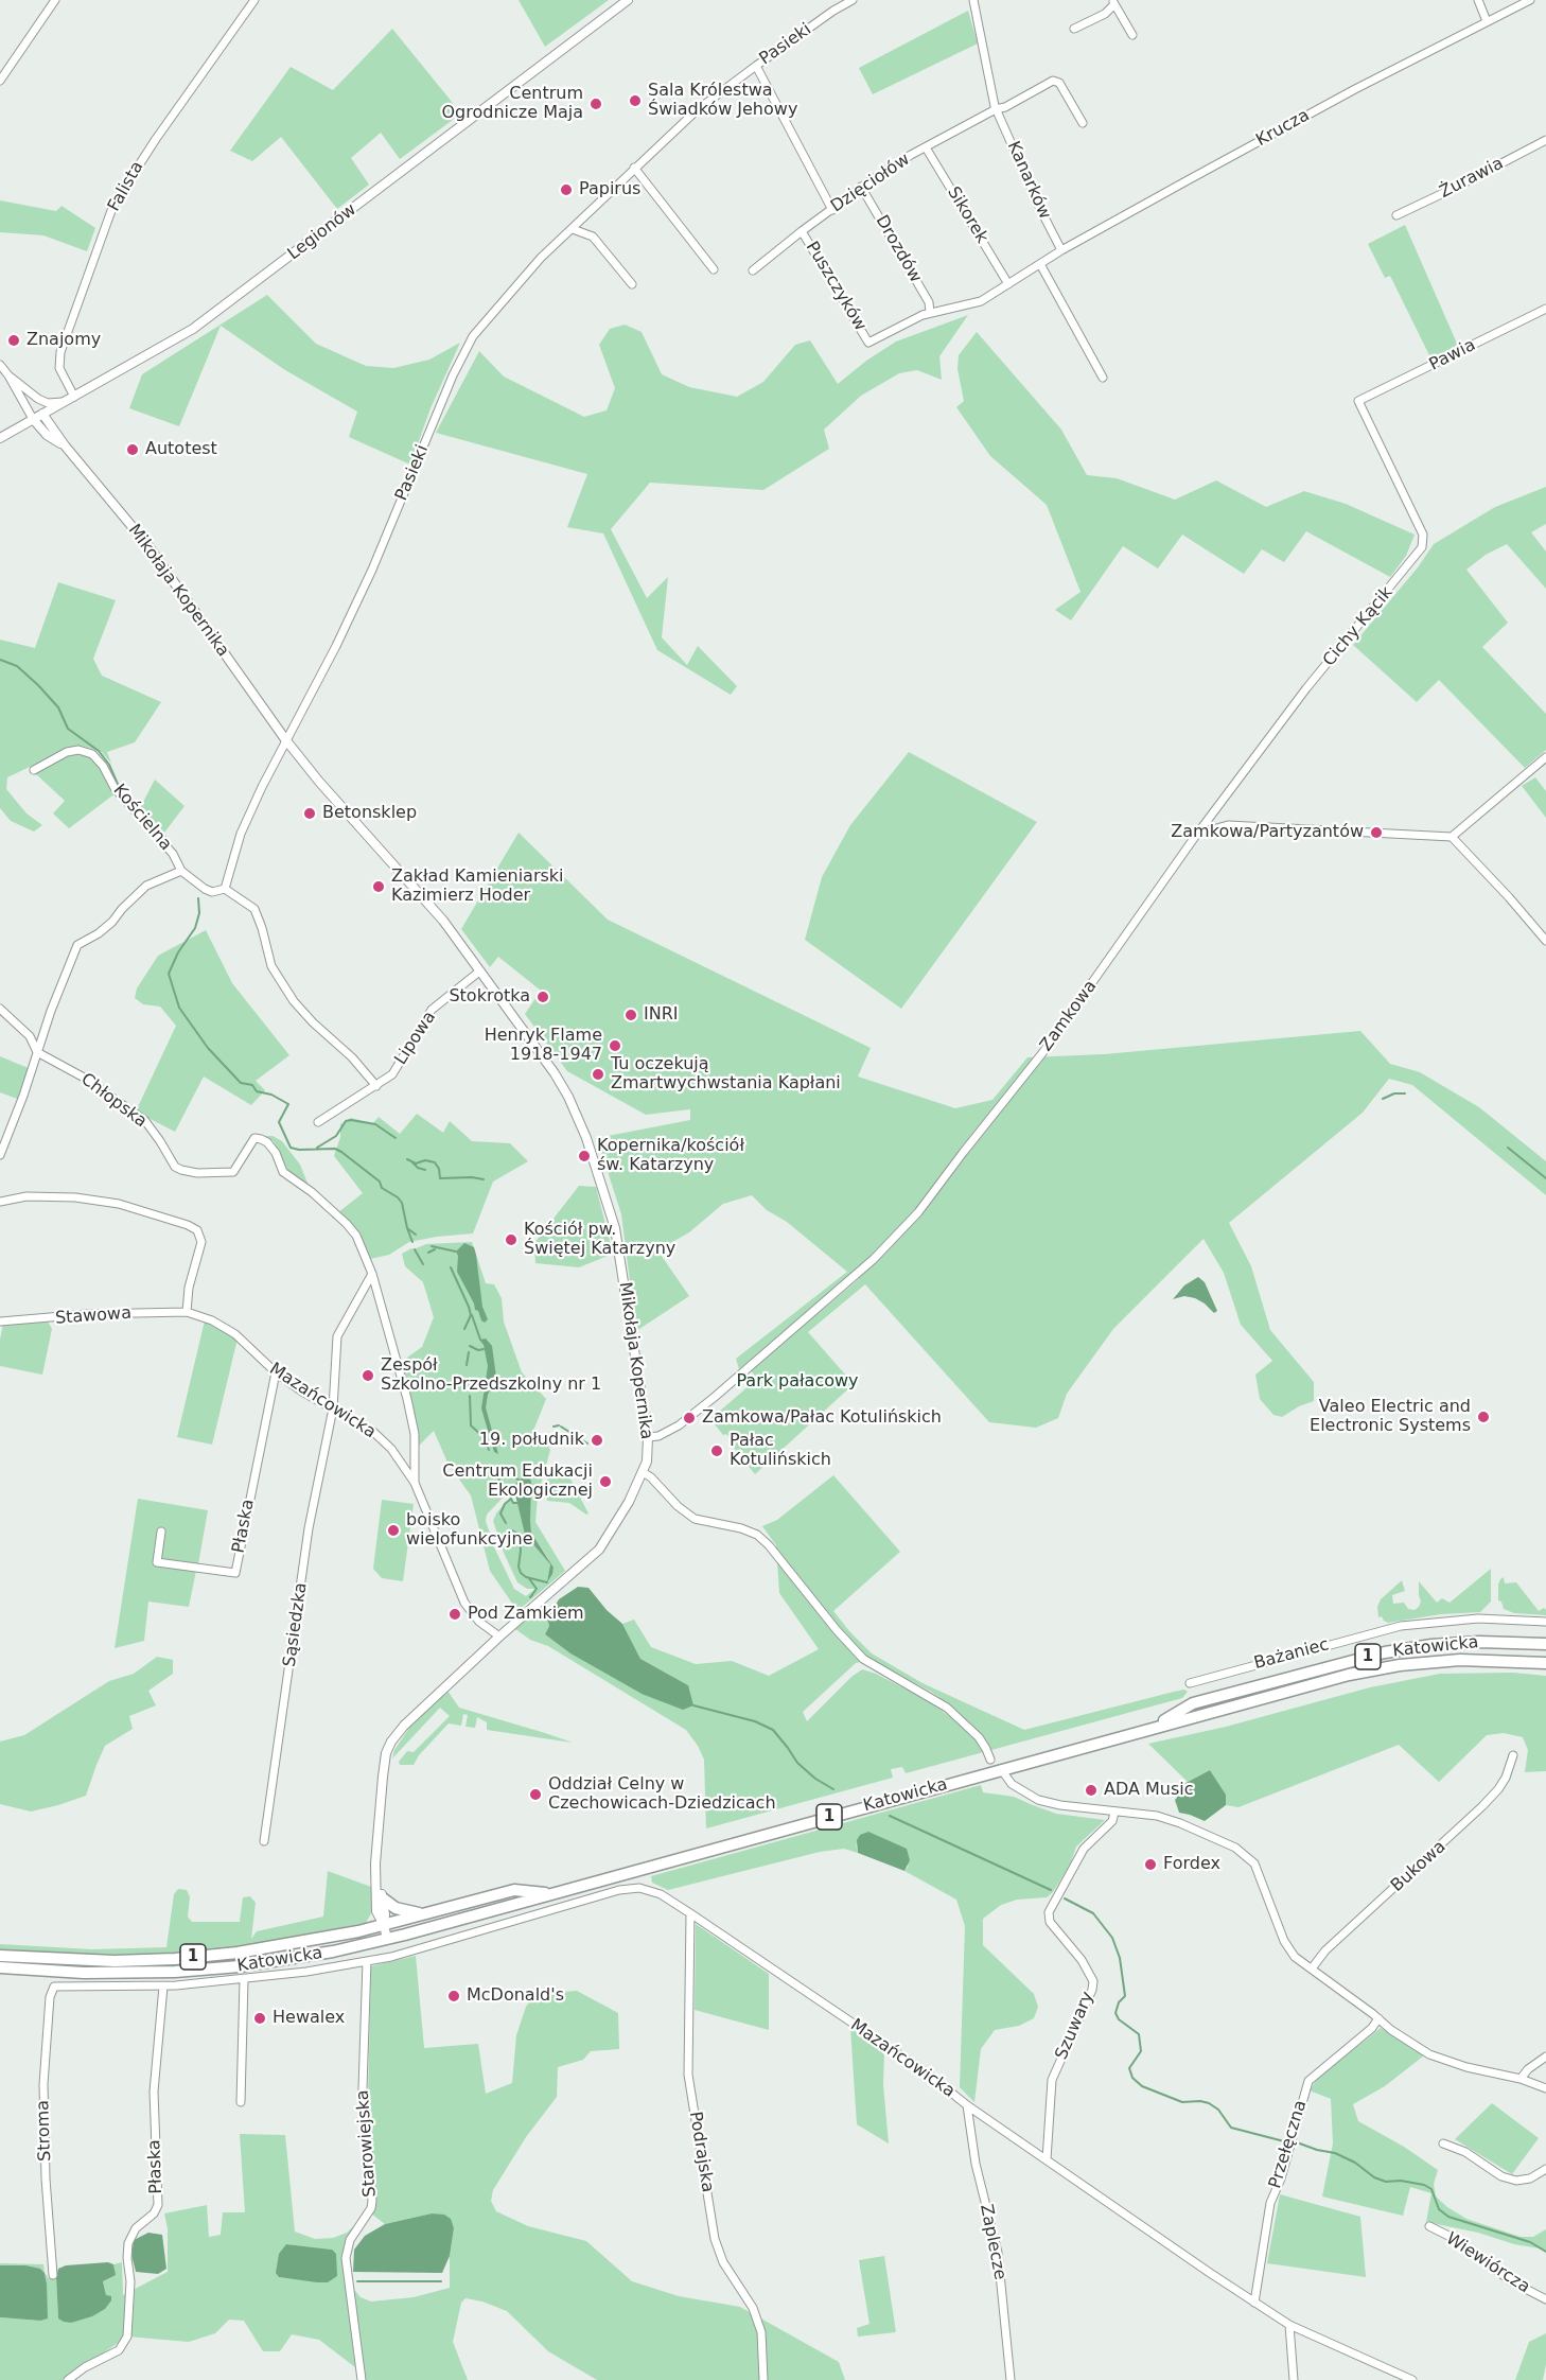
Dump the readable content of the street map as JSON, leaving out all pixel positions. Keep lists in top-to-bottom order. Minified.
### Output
{"streets":{"main road":["Katowicka","1"],"street":["Pasieki","Krucza","Żurawia","Kanarków","Dzięciołów","Falista","Sikorek","Legionów","Drozdów","Puszczyków","Pawia","Mikołaja Kopernika","Cichy Kącik","Kościelna","Zamkowa","Lipowa","Chłopska","Stawowa","Mazańcowicka","Płaska","Sąsiedzka","Bażaniec","Bukowa","Szuwary","Stroma","Starowiejska","Przełęczna","Podrajska","Zaplecze","Wiewiórcza"]},"crossings":[["Pasieki","Mikołaja Kopernika"],["Krucza","Kanarków"],["Krucza","Sikorek"],["Krucza","Drozdów"],["Krucza","Puszczyków"],["Kanarków","Dzięciołów"],["Dzięciołów","Sikorek"],["Dzięciołów","Drozdów"],["Dzięciołów","Puszczyków"],["Falista","Legionów"],["Legionów","Mikołaja Kopernika"],["Pawia","Cichy Kącik"],["Mikołaja Kopernika","Zamkowa"],["Mikołaja Kopernika","Lipowa"],["Mikołaja Kopernika","Mazańcowicka"],["Cichy Kącik","Zamkowa"],["Kościelna","Lipowa"],["Chłopska","Mazańcowicka"],["Stawowa","Mazańcowicka"],["Mazańcowicka","Płaska"],["Mazańcowicka","Sąsiedzka"],["Mazańcowicka","Szuwary"],["Mazańcowicka","Przełęczna"],["Mazańcowicka","Podrajska"],["Mazańcowicka","Zaplecze"],["Płaska","Stroma"]],"parks":["Park pałacowy"],"places":["Sala Królestwa Świadków Jehowy","Centrum Ogrodnicze Maja","Papirus","Znajomy","Autotest","Betonsklep","Zamkowa/Partyzantów","Zakład Kamieniarski Kazimierz Hoder","Stokrotka","INRI","Henryk Flame 1918-1947","Tu oczekują Zmartwychwstania Kapłani","Kopernika/kościół św. Katarzyny","Kościół pw. Świętej Katarzyny","Zespół Szkolno-Przedszkolny nr 1","Valeo Electric and Electronic Systems","Zamkowa/Pałac Kotulińskich","19. południk","Pałac Kotulińskich","Centrum Edukacji Ekologicznej","boisko wielofunkcyjne","Pod Zamkiem","ADA Music","Oddział Celny w Czechowicach-Dziedzicach","Fordex","McDonald's","Hewalex"]}
